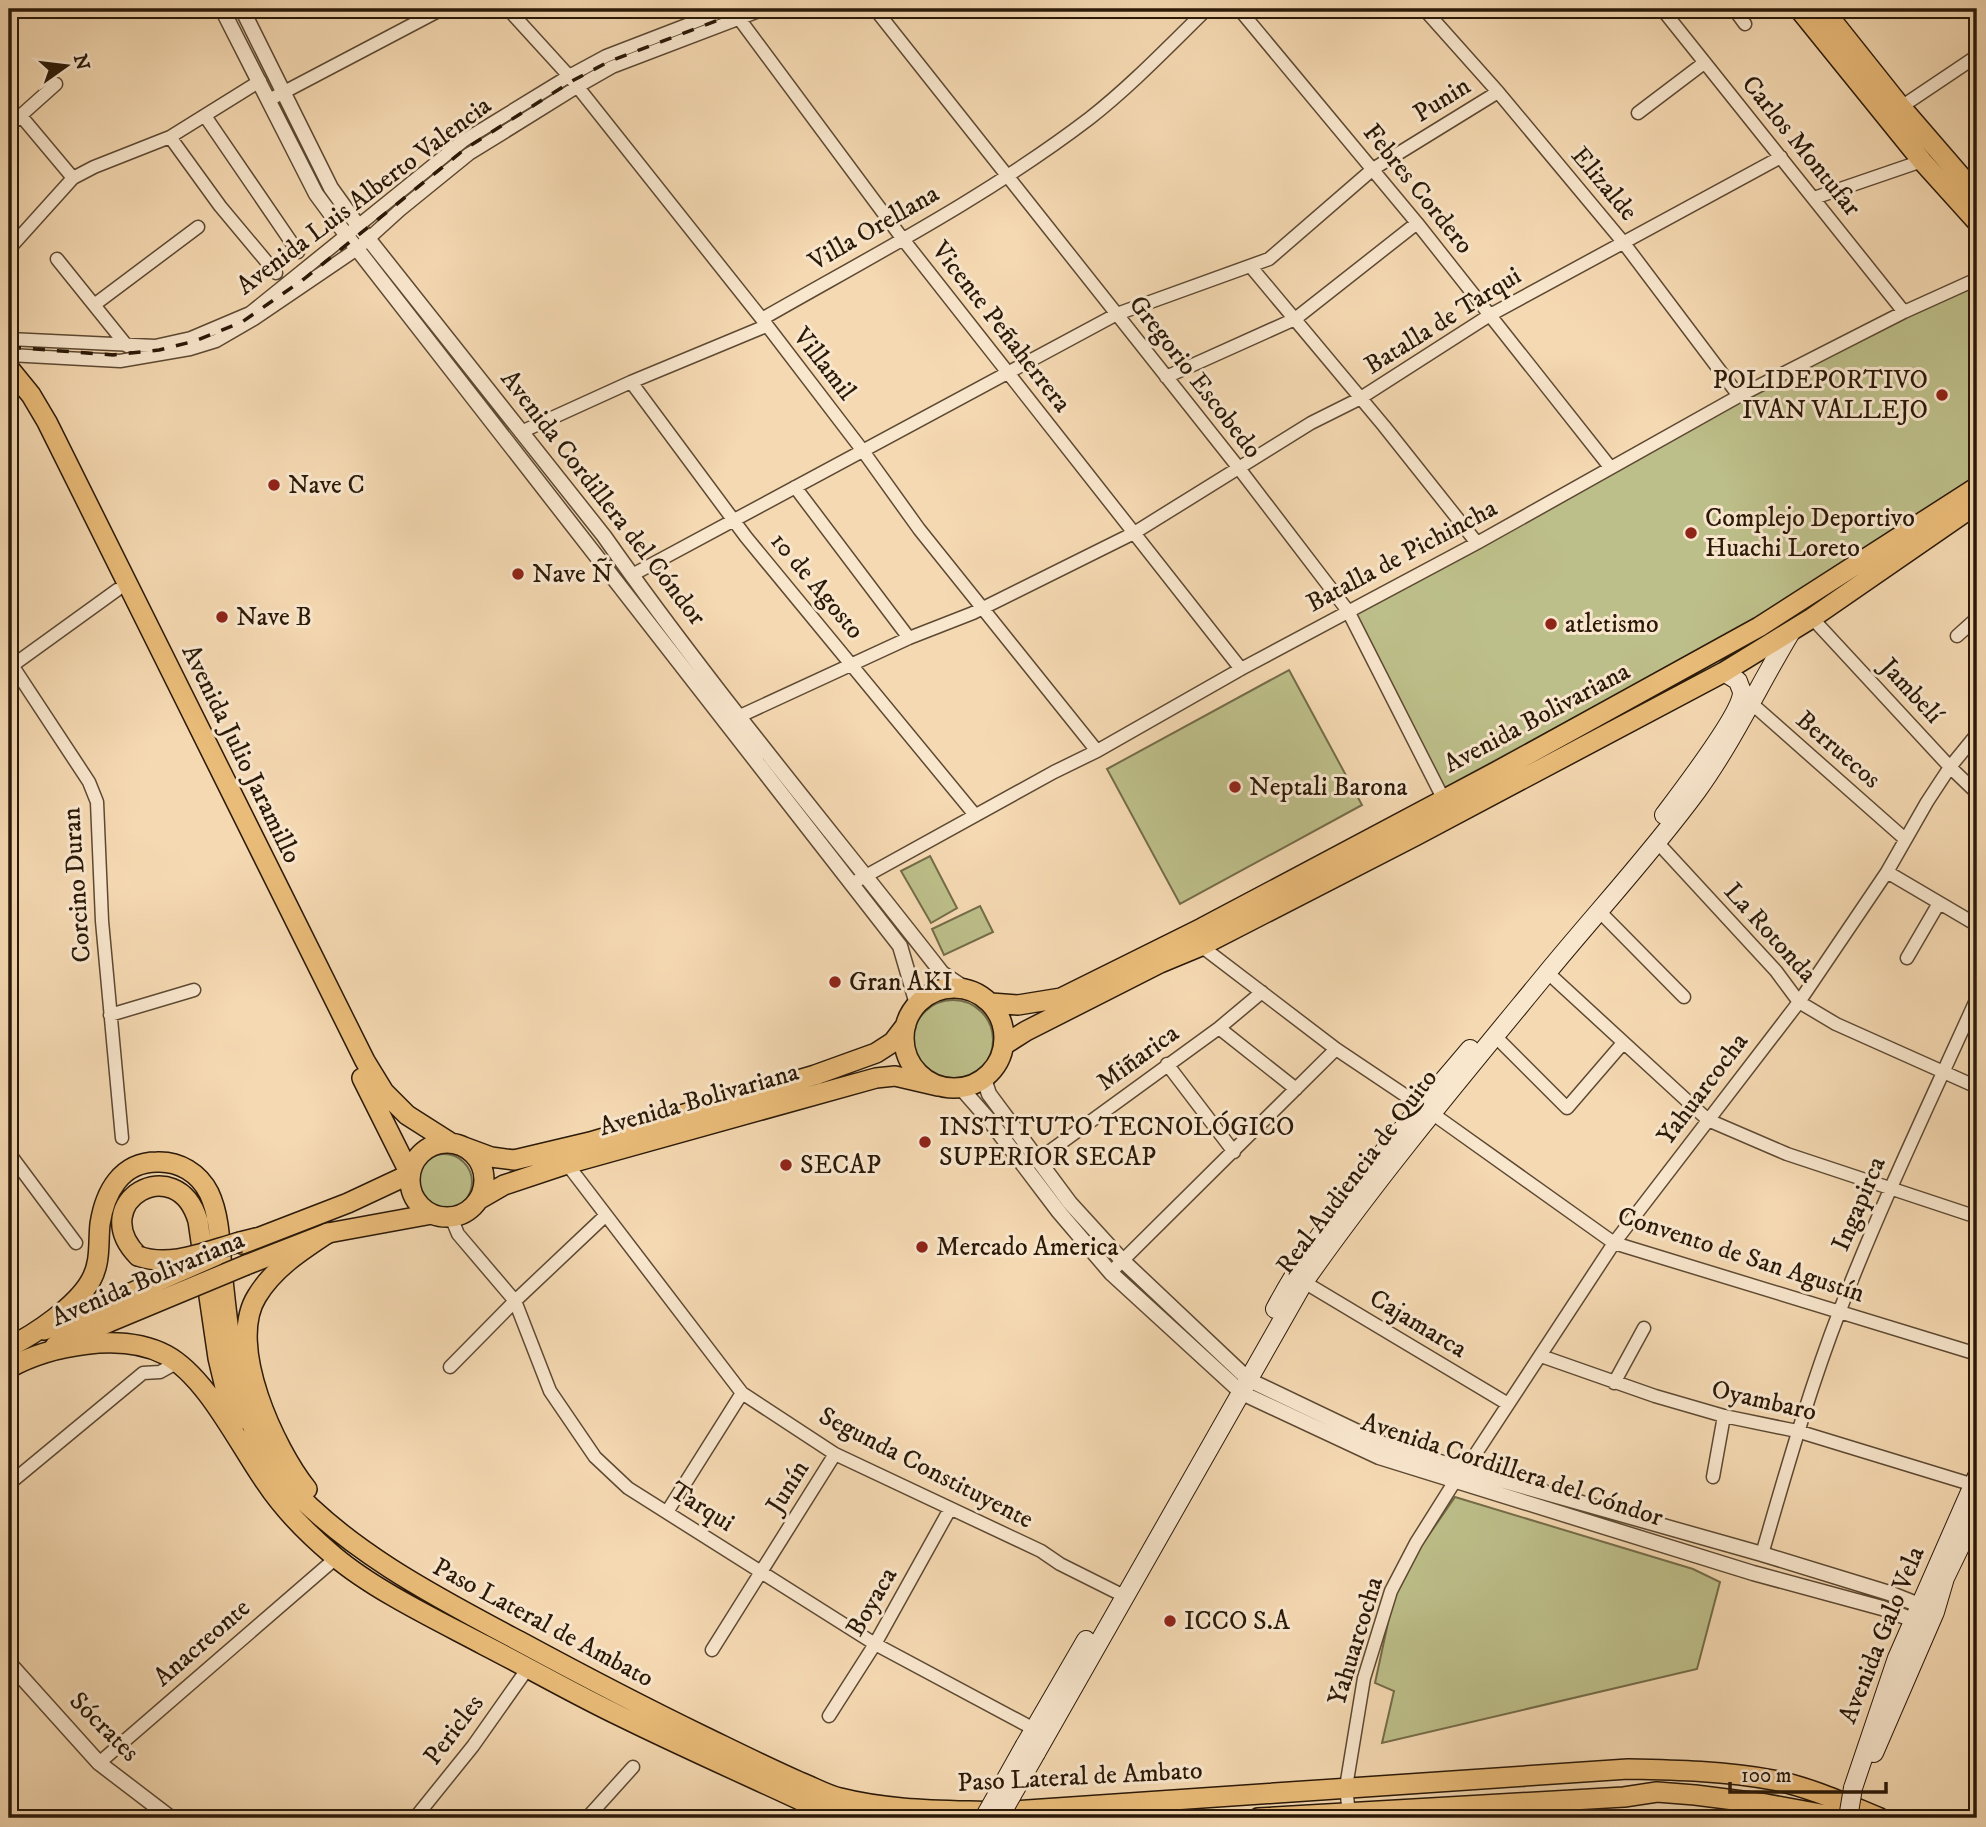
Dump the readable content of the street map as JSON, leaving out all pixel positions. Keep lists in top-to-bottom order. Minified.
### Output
{"streets":{"main road":["Avenida Bolivariana","Avenida Julio Jaramillo","Real Audiencia de Quito","Paso Lateral de Ambato","Avenida Galo Vela"],"street":["Punin","Carlos Montufar","Elizalde","Febres Cordero","Avenida Luis Alberto Valencia","Villa Orellana","Batalla de Tarqui","Vicente Peñaherrera","Villamil","Gregorio Escobedo","Avenida Cordillera del Cóndor","Batalla de Pichincha","10 de Agosto","Jambelí","Berruecos","Corcino Duran","La Rotonda","Miñarica","Yahuarcocha","Ingapirca","Convento de San Agustín","Cajamarca","Oyambaro","Segunda Constituyente","Junín","Tarqui","Boyaca","Anacreonte","Sócrates","Pericles"]},"crossings":[["Punin","Elizalde"],["Punin","Febres Cordero"],["Punin","Vicente Peñaherrera"],["Punin","Villamil"],["Punin","Gregorio Escobedo"],["Punin","Avenida Cordillera del Cóndor"],["Punin","10 de Agosto"],["Carlos Montufar","Batalla de Tarqui"],["Carlos Montufar","Batalla de Pichincha"],["Elizalde","Batalla de Tarqui"],["Elizalde","Batalla de Pichincha"],["Febres Cordero","Batalla de Tarqui"],["Febres Cordero","Batalla de Pichincha"],["Avenida Luis Alberto Valencia","Vicente Peñaherrera"],["Avenida Luis Alberto Valencia","Villamil"],["Avenida Luis Alberto Valencia","Avenida Cordillera del Cóndor"],["Villa Orellana","Vicente Peñaherrera"],["Villa Orellana","Villamil"],["Villa Orellana","Gregorio Escobedo"],["Villa Orellana","Avenida Cordillera del Cóndor"],["Villa Orellana","10 de Agosto"],["Batalla de Tarqui","Vicente Peñaherrera"],["Batalla de Tarqui","Villamil"],["Batalla de Tarqui","Gregorio Escobedo"],["Vicente Peñaherrera","Batalla de Pichincha"],["Villamil","Batalla de Pichincha"],["Gregorio Escobedo","Batalla de Pichincha"],["Gregorio Escobedo","Avenida Bolivariana"],["Avenida Cordillera del Cóndor","Batalla de Pichincha"],["Avenida Cordillera del Cóndor","Avenida Bolivariana"],["Avenida Cordillera del Cóndor","Miñarica"],["Avenida Cordillera del Cóndor","Yahuarcocha"],["Avenida Cordillera del Cóndor","Real Audiencia de Quito"],["Avenida Cordillera del Cóndor","Ingapirca"],["Avenida Cordillera del Cóndor","Avenida Galo Vela"],["Batalla de Pichincha","10 de Agosto"],["Jambelí","Avenida Bolivariana"],["Jambelí","Yahuarcocha"],["Avenida Bolivariana","Avenida Julio Jaramillo"],["Avenida Bolivariana","Real Audiencia de Quito"],["Avenida Bolivariana","Convento de San Agustín"],["Avenida Bolivariana","Segunda Constituyente"],["Avenida Bolivariana","Tarqui"],["Berruecos","Yahuarcocha"],["Berruecos","Real Audiencia de Quito"],["Avenida Julio Jaramillo","Tarqui"],["La Rotonda","Yahuarcocha"],["La Rotonda","Real Audiencia de Quito"],["La Rotonda","Ingapirca"],["Miñarica","Convento de San Agustín"],["Yahuarcocha","Convento de San Agustín"],["Yahuarcocha","Cajamarca"],["Yahuarcocha","Oyambaro"],["Yahuarcocha","Paso Lateral de Ambato"],["Real Audiencia de Quito","Convento de San Agustín"],["Real Audiencia de Quito","Cajamarca"],["Real Audiencia de Quito","Segunda Constituyente"],["Real Audiencia de Quito","Tarqui"],["Ingapirca","Convento de San Agustín"],["Ingapirca","Oyambaro"],["Oyambaro","Avenida Galo Vela"],["Segunda Constituyente","Junín"],["Segunda Constituyente","Boyaca"],["Junín","Tarqui"],["Tarqui","Boyaca"],["Paso Lateral de Ambato","Anacreonte"],["Paso Lateral de Ambato","Pericles"],["Anacreonte","Sócrates"]],"places":["POLIDEPORTIVO IVAN VALLEJO","Nave C","Complejo Deportivo Huachi Loreto","Nave Ñ","Nave B","atletismo","Neptali Barona","Gran AKI","INSTITUTO TECNOLÓGICO SUPERIOR SECAP","SECAP","Mercado America","ICCO S.A"],"scale_bar":"100 m","north":"right"}
